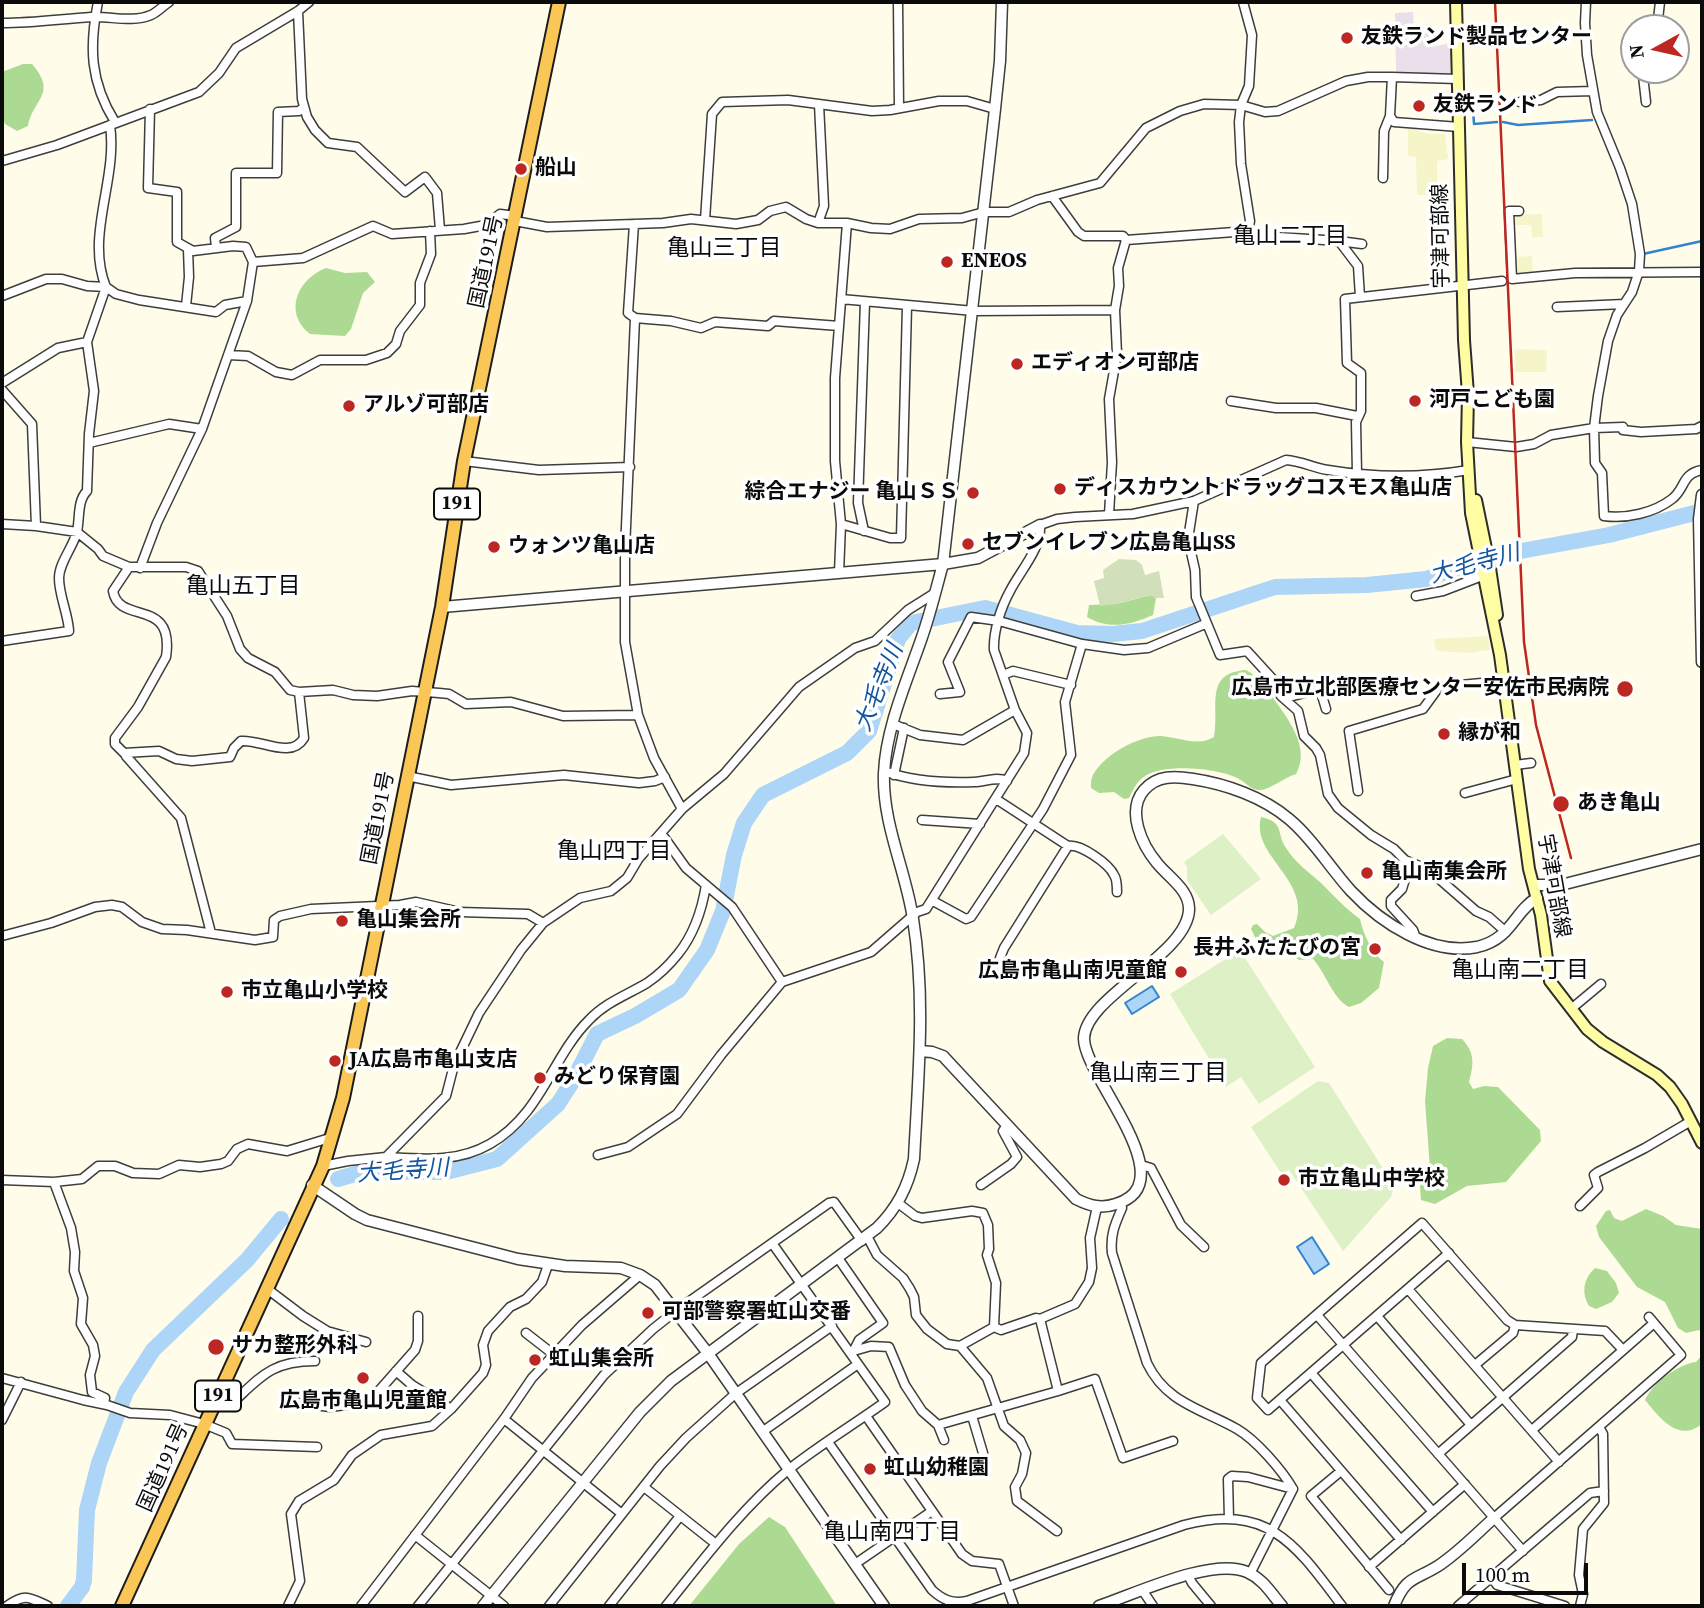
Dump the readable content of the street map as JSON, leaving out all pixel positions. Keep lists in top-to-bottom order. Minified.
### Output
{"streets":{"highway":["国道191号","191"],"main road":["宇津可部線"]},"districts":["亀山二丁目","亀山三丁目","亀山五丁目","亀山四丁目","亀山南二丁目","亀山南三丁目","亀山南四丁目"],"water":["大毛寺川"],"places":["友鉄ランド製品センター","友鉄ランド","船山","ENEOS","エディオン可部店","河戸こども園","アルゾ可部店","ディスカウントドラッグコスモス亀山店","綜合エナジー 亀山ＳＳ","セブンイレブン広島亀山SS","ウォンツ亀山店","広島市立北部医療センター安佐市民病院","縁が和","あき亀山","亀山南集会所","亀山集会所","長井ふたたびの宮","広島市亀山南児童館","市立亀山小学校","JA広島市亀山支店","みどり保育園","市立亀山中学校","可部警察署虹山交番","サカ整形外科","虹山集会所","広島市亀山児童館","虹山幼稚園"],"scale_bar":"100 m","north":"left"}
